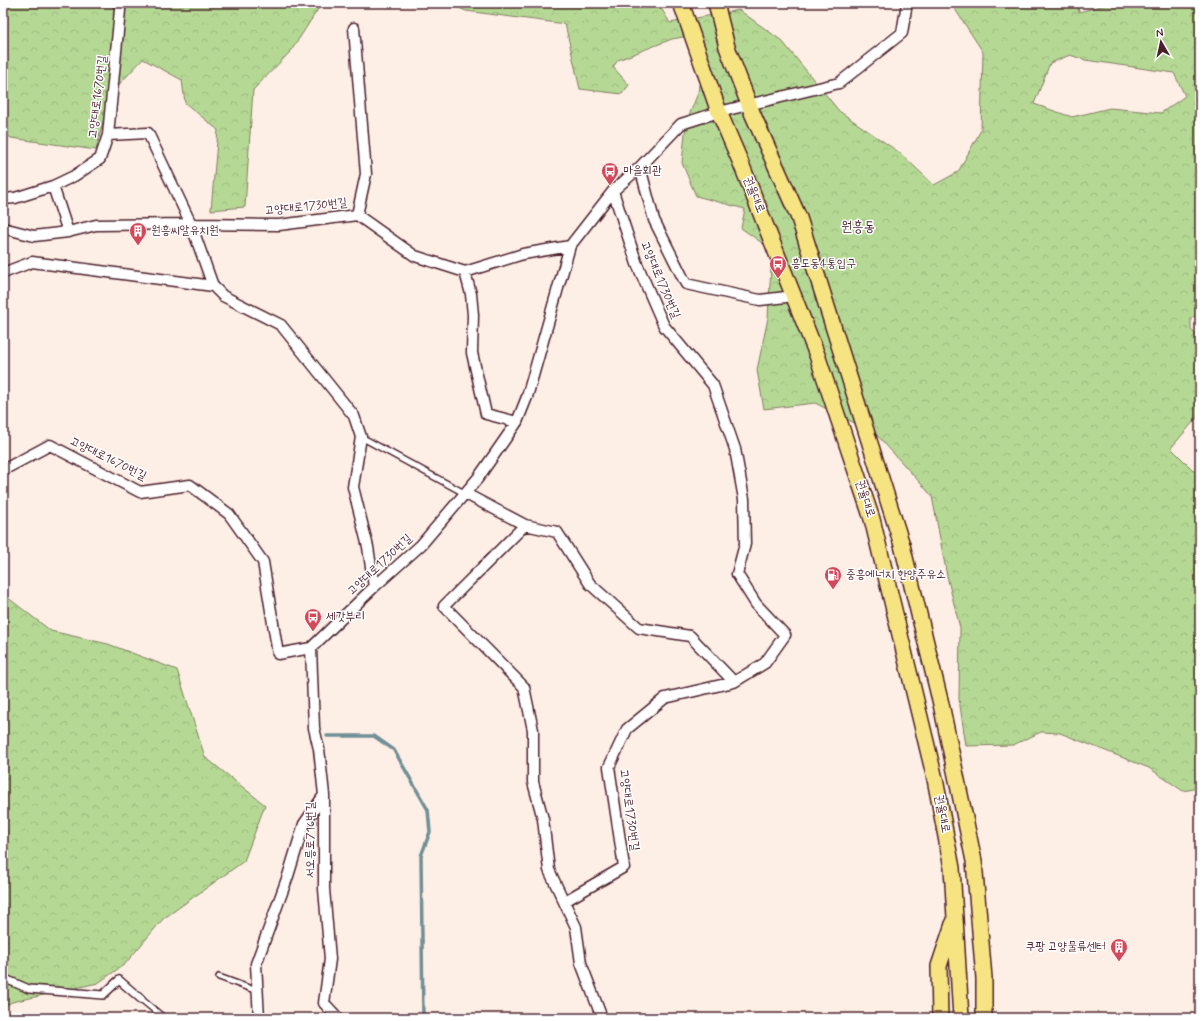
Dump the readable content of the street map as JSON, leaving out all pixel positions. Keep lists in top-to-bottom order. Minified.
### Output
{"streets":{"main road":["권율대로"],"street":["고양대로1670번길","고양대로1730번길","서오릉로716번길"]},"crossings":[["고양대로1670번길","고양대로1730번길"],["권율대로","고양대로1730번길"]],"districts":["원흥동"],"places":{"bus stop":["마을회관","흥도동4통입구","세갓부리"],"building":["원흥씨알유치원","쿠팡 고양물류센터"],"fuel station":["중흥에너지 한양주유소"]},"north":"top"}
